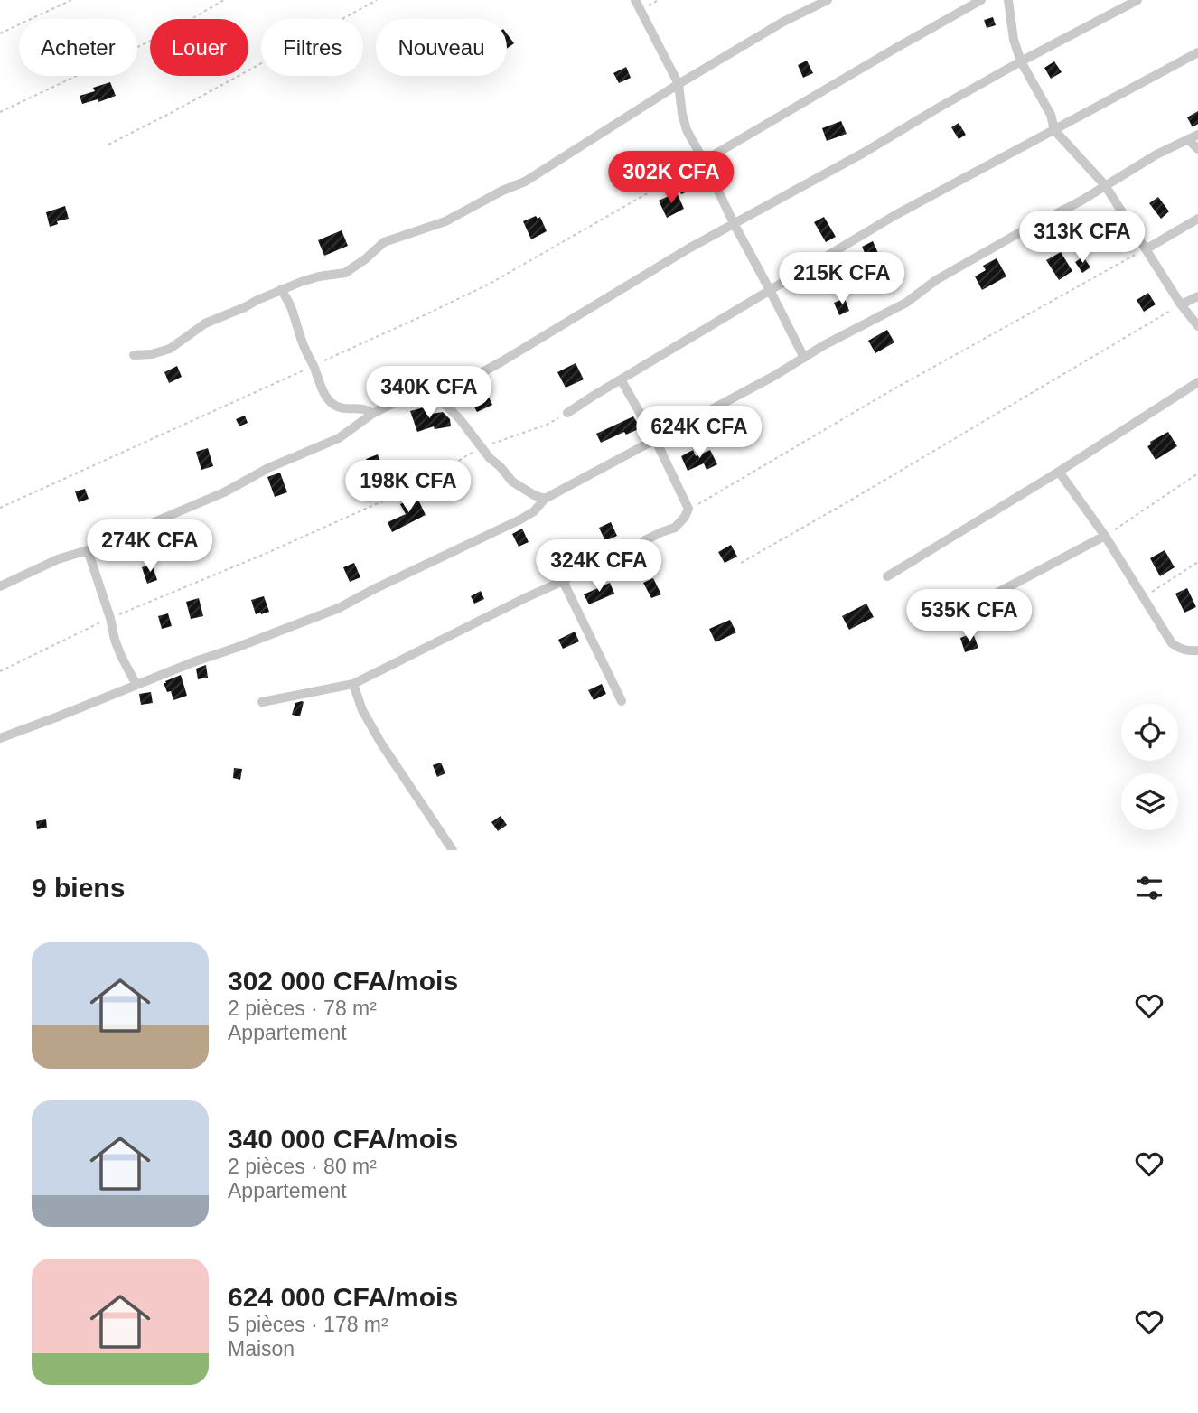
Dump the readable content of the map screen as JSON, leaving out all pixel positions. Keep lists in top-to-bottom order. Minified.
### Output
{"page":{"chip":["Acheter","Louer","Filtres","Nouveau"],"price":["302K CFA","313K CFA","215K CFA","340K CFA","624K CFA","198K CFA","274K CFA","324K CFA","535K CFA"],"heading":"9 biens","list":[{"name":"302 000 CFA/mois","note":"2 pièces · 78 m² · Appartement"},{"name":"340 000 CFA/mois","note":"2 pièces · 80 m² · Appartement"},{"name":"624 000 CFA/mois","note":"5 pièces · 178 m² · Maison"}]}}
